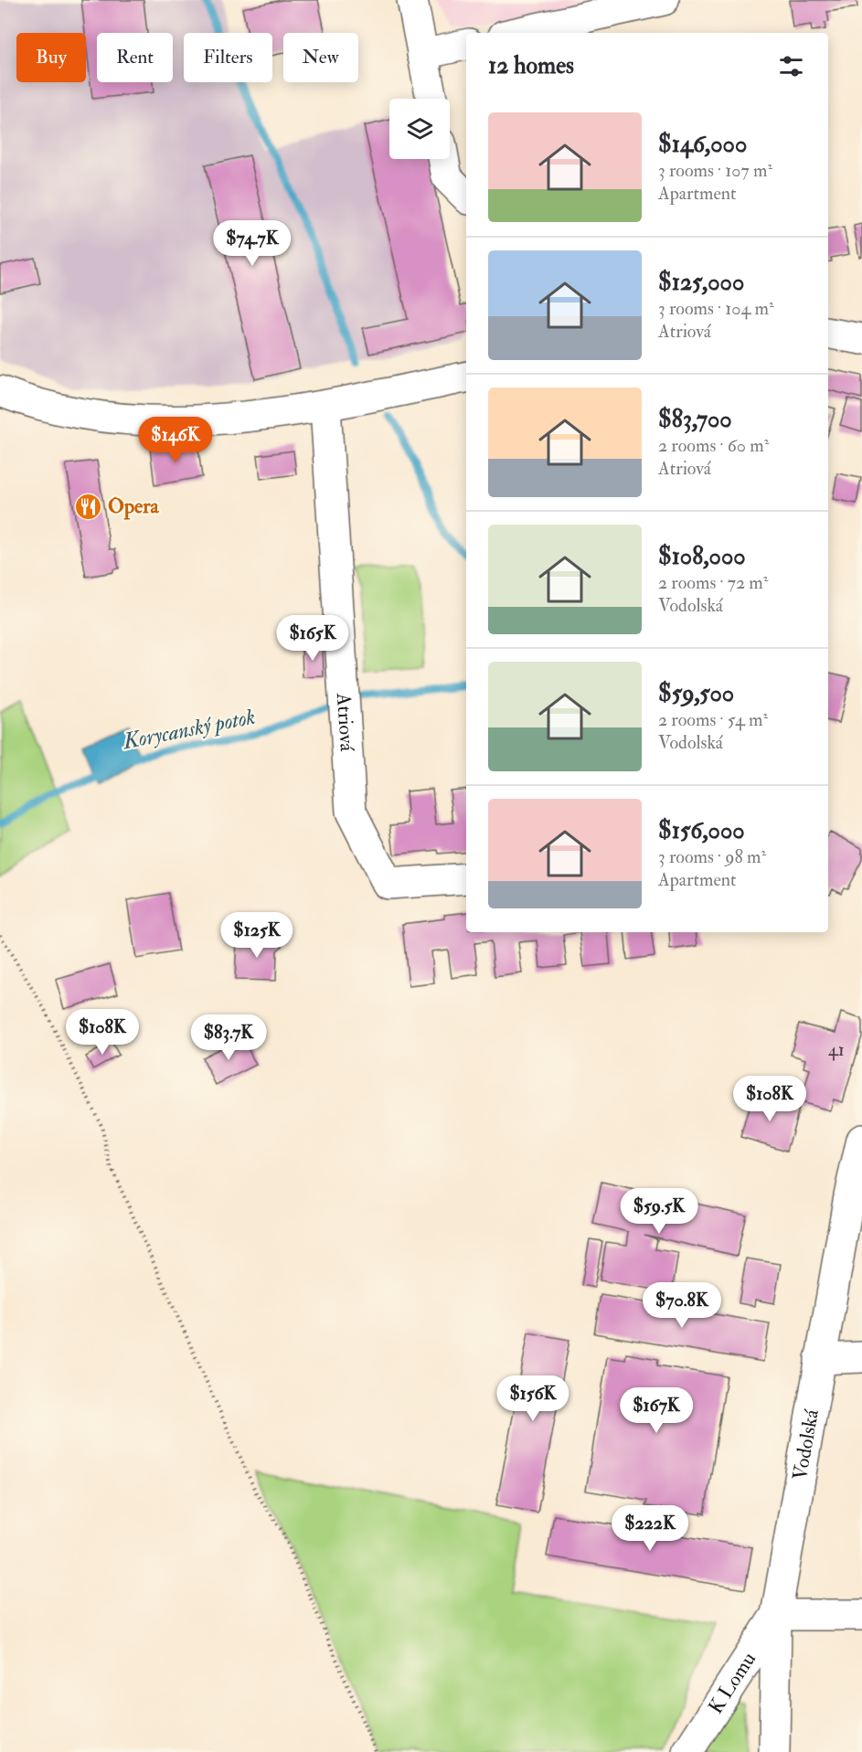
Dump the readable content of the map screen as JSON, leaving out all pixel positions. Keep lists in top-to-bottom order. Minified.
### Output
{"streets":{"street":["Atriová","Vodolská","K Lomu"]},"crossings":[["Vodolská","K Lomu"]],"water":["Korycanský potok"],"places":{"restaurant":["Opera"]},"house_numbers":["41"],"page":{"chip":["Buy","Rent","Filters","New"],"heading":"12 homes","list":[{"name":"$146,000","note":"3 rooms · 107 m² · Apartment"},{"name":"$125,000","note":"3 rooms · 104 m² · Atriová"},{"name":"$83,700","note":"2 rooms · 60 m² · Atriová"},{"name":"$108,000","note":"2 rooms · 72 m² · Vodolská"},{"name":"$59,500","note":"2 rooms · 54 m² · Vodolská"},{"name":"$156,000","note":"3 rooms · 98 m² · Apartment"}],"price":["$74.7K","$146K","$165K","$125K","$108K","$83.7K","$108K","$59.5K","$70.8K","$156K","$167K","$222K"]}}
